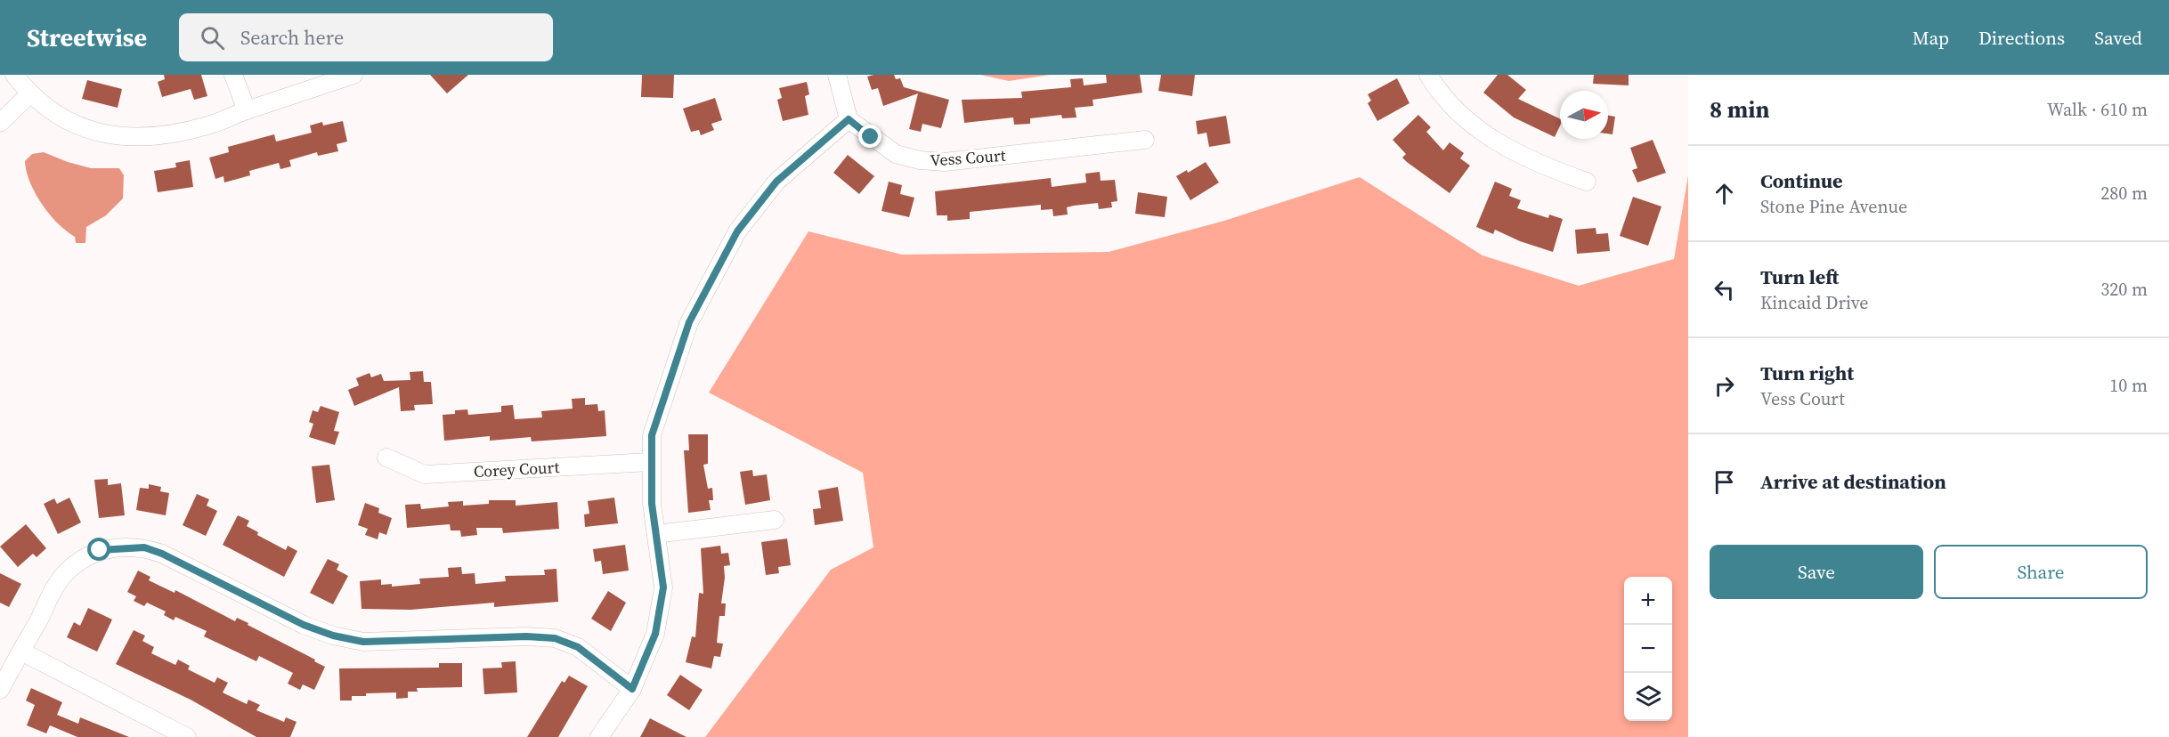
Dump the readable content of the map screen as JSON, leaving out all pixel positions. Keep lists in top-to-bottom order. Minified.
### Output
{"streets":{"street":["Vess Court","Corey Court"]},"north":"right","page":{"header":"Streetwise","search":"Search here","nav":["Map","Directions","Saved"],"heading":["8 min","Walk · 610 m"],"list":[["Continue","Stone Pine Avenue","280 m"],["Turn left","Kincaid Drive","320 m"],["Turn right","Vess Court","10 m"],"Arrive at destination"],"buttons":["Save","Share"],"map_buttons":["+","−"]}}
